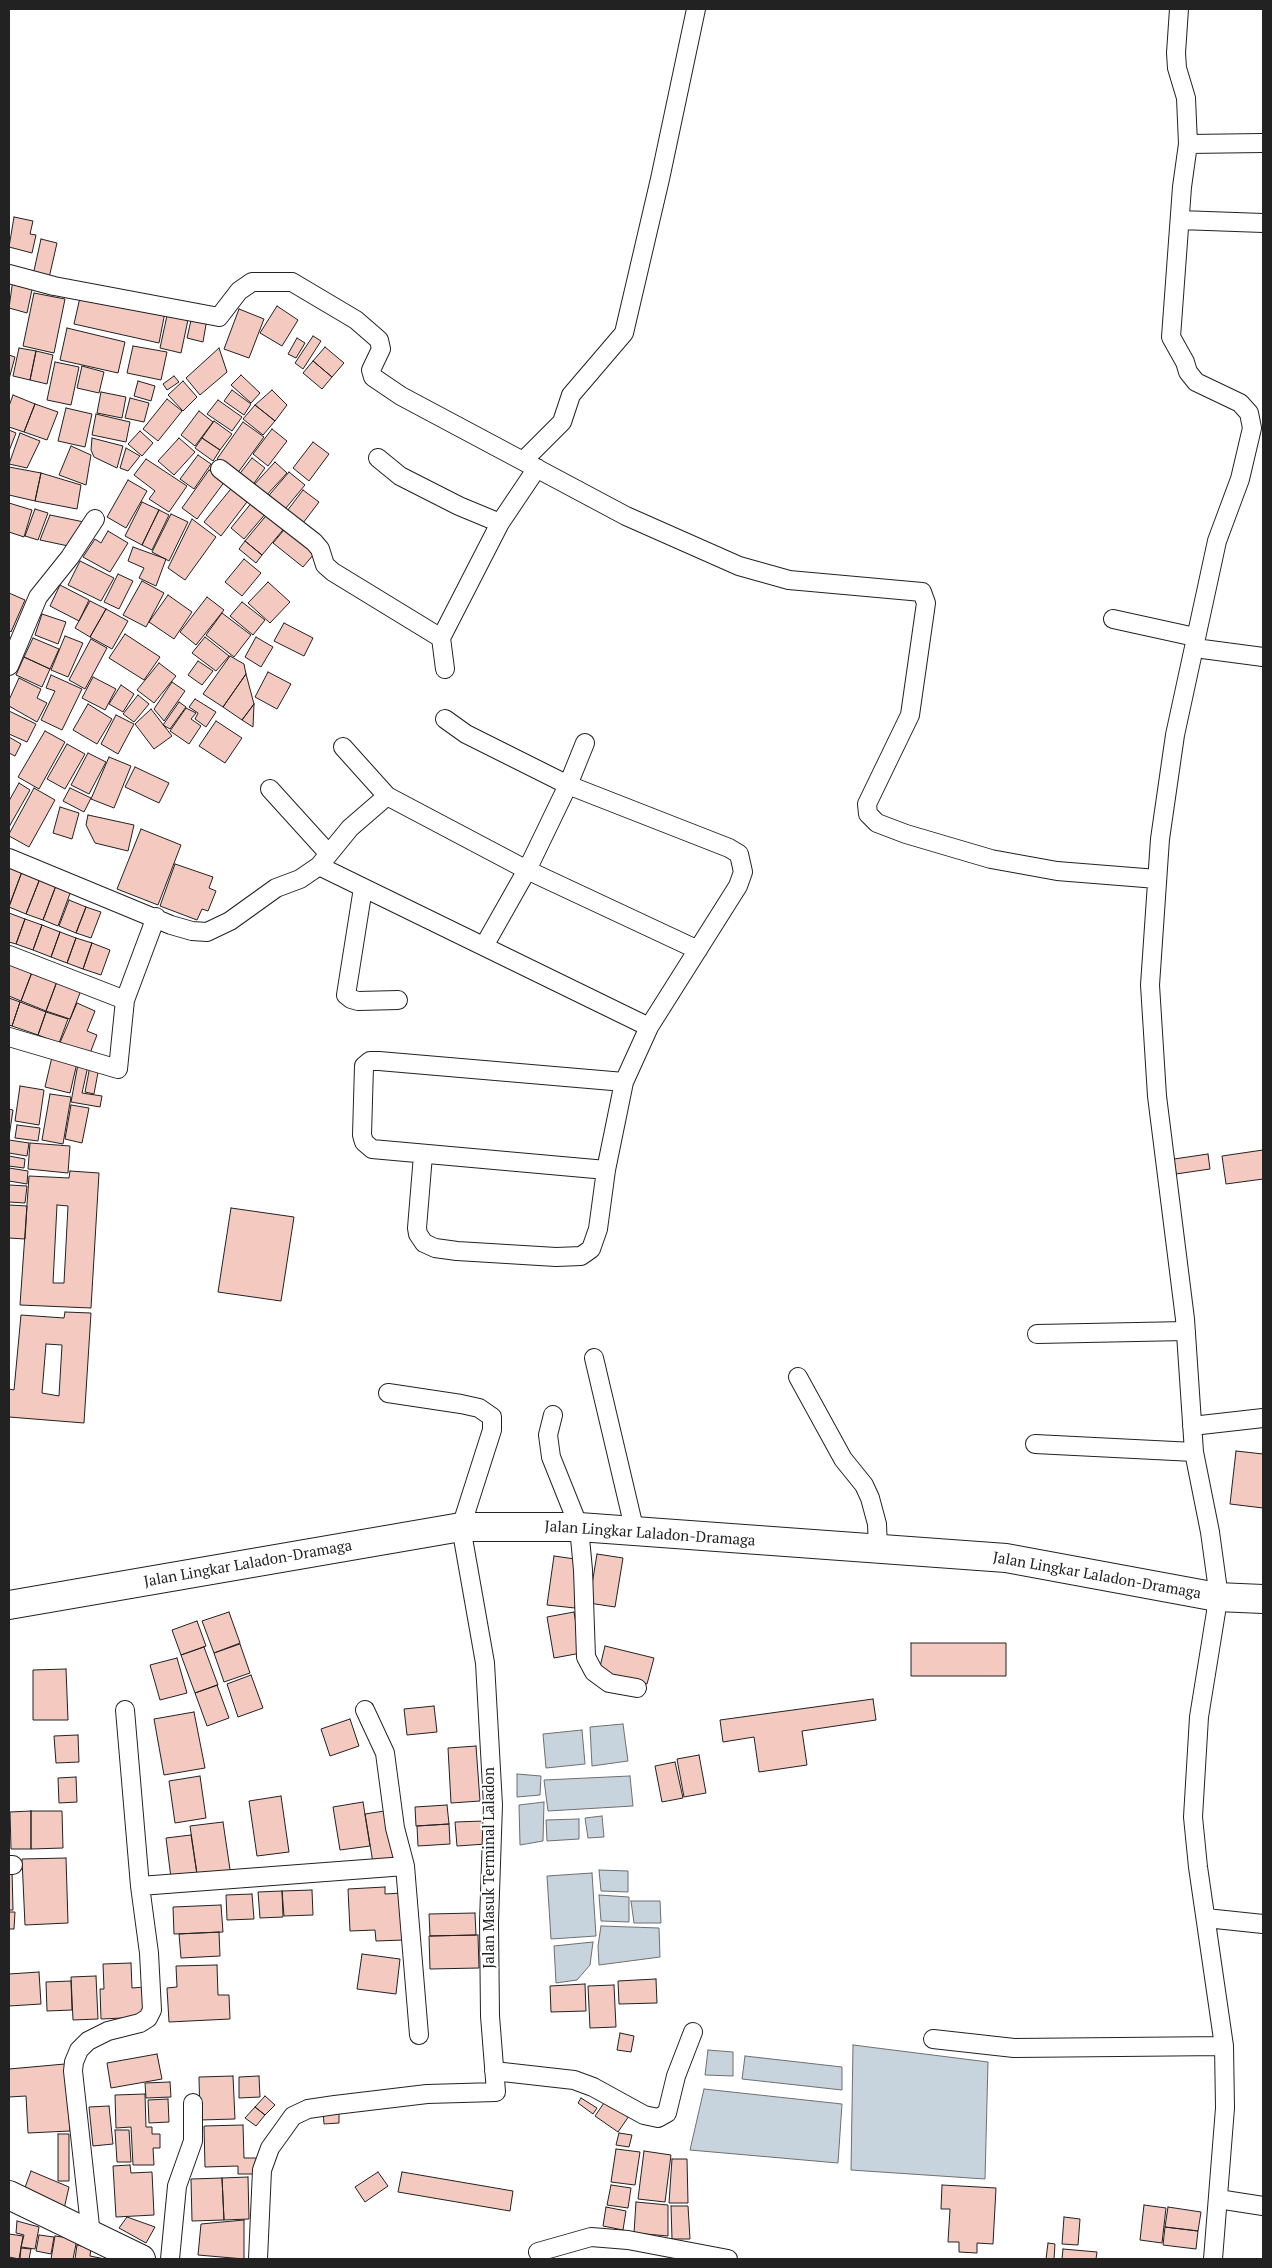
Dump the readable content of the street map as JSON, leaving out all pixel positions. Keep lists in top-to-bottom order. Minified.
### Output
{"streets":{"main road":["Jalan Lingkar Laladon-Dramaga"],"street":["Jalan Masuk Terminal Laladon"]},"crossings":[["Jalan Lingkar Laladon-Dramaga","Jalan Masuk Terminal Laladon"]]}
